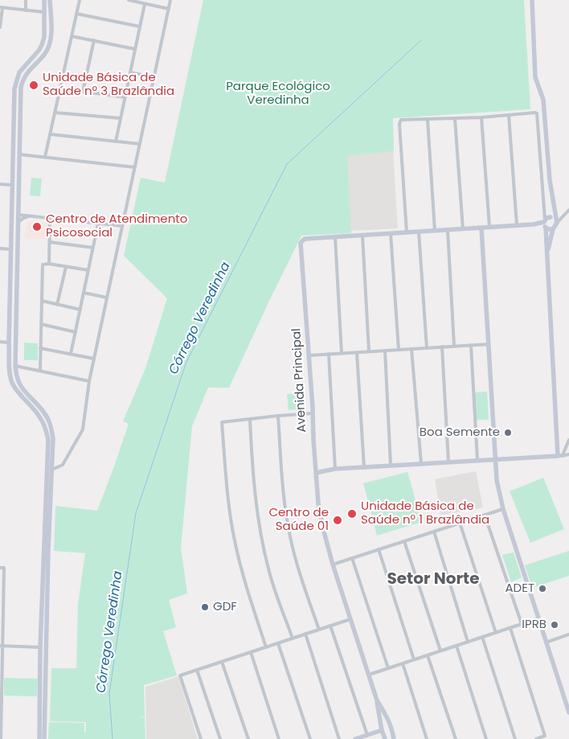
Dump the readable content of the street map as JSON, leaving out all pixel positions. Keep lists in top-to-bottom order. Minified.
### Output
{"streets":{"street":["Avenida Principal"]},"districts":["Setor Norte"],"water":["Córrego Veredinha"],"parks":["Parque Ecológico Veredinha"],"places":["Unidade Básica de Saúde nº 3 Brazlândia","Centro de Atendimento Psicosocial","Boa Semente","Unidade Básica de Saúde nº 1 Brazlândia","Centro de Saúde 01","ADET","GDF","IPRB"]}
